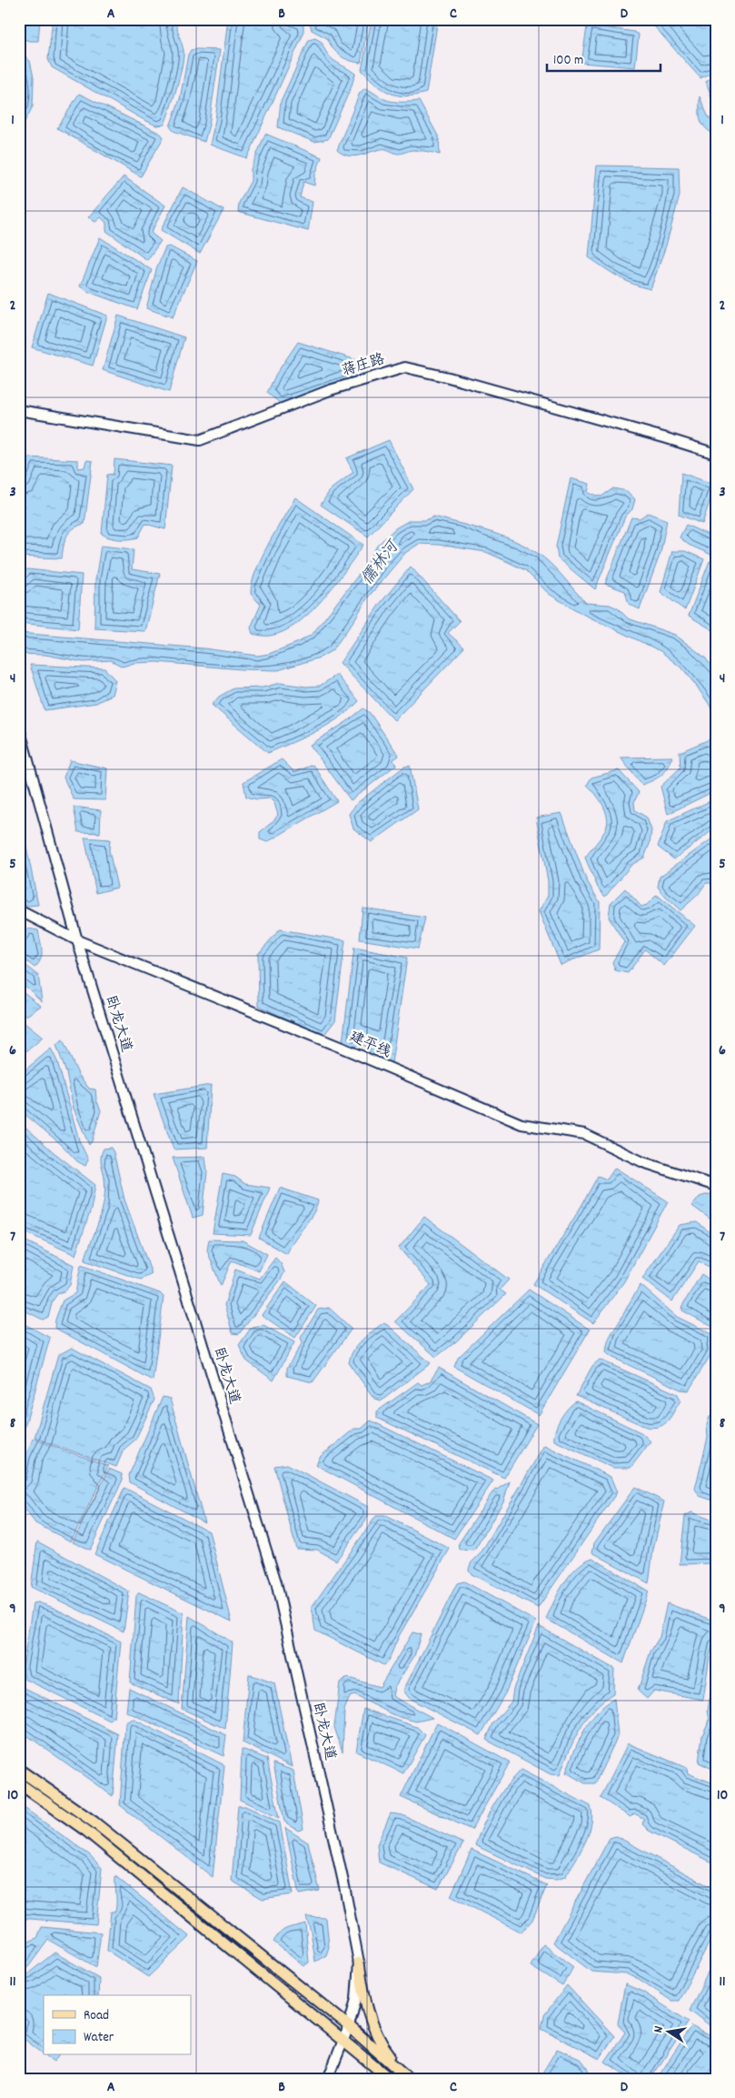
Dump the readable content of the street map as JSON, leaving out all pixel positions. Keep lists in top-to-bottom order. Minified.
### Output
{"streets":{"street":["蒋庄路","卧龙大道","建平线"]},"crossings":[["卧龙大道","建平线"]],"water":["儒林河"],"legend":["Road","Water"],"scale_bar":"100 m","north":"left","grid":{"columns":["A","B","C","D"],"rows":["1","2","3","4","5","6","7","8","9","10","11"]}}
